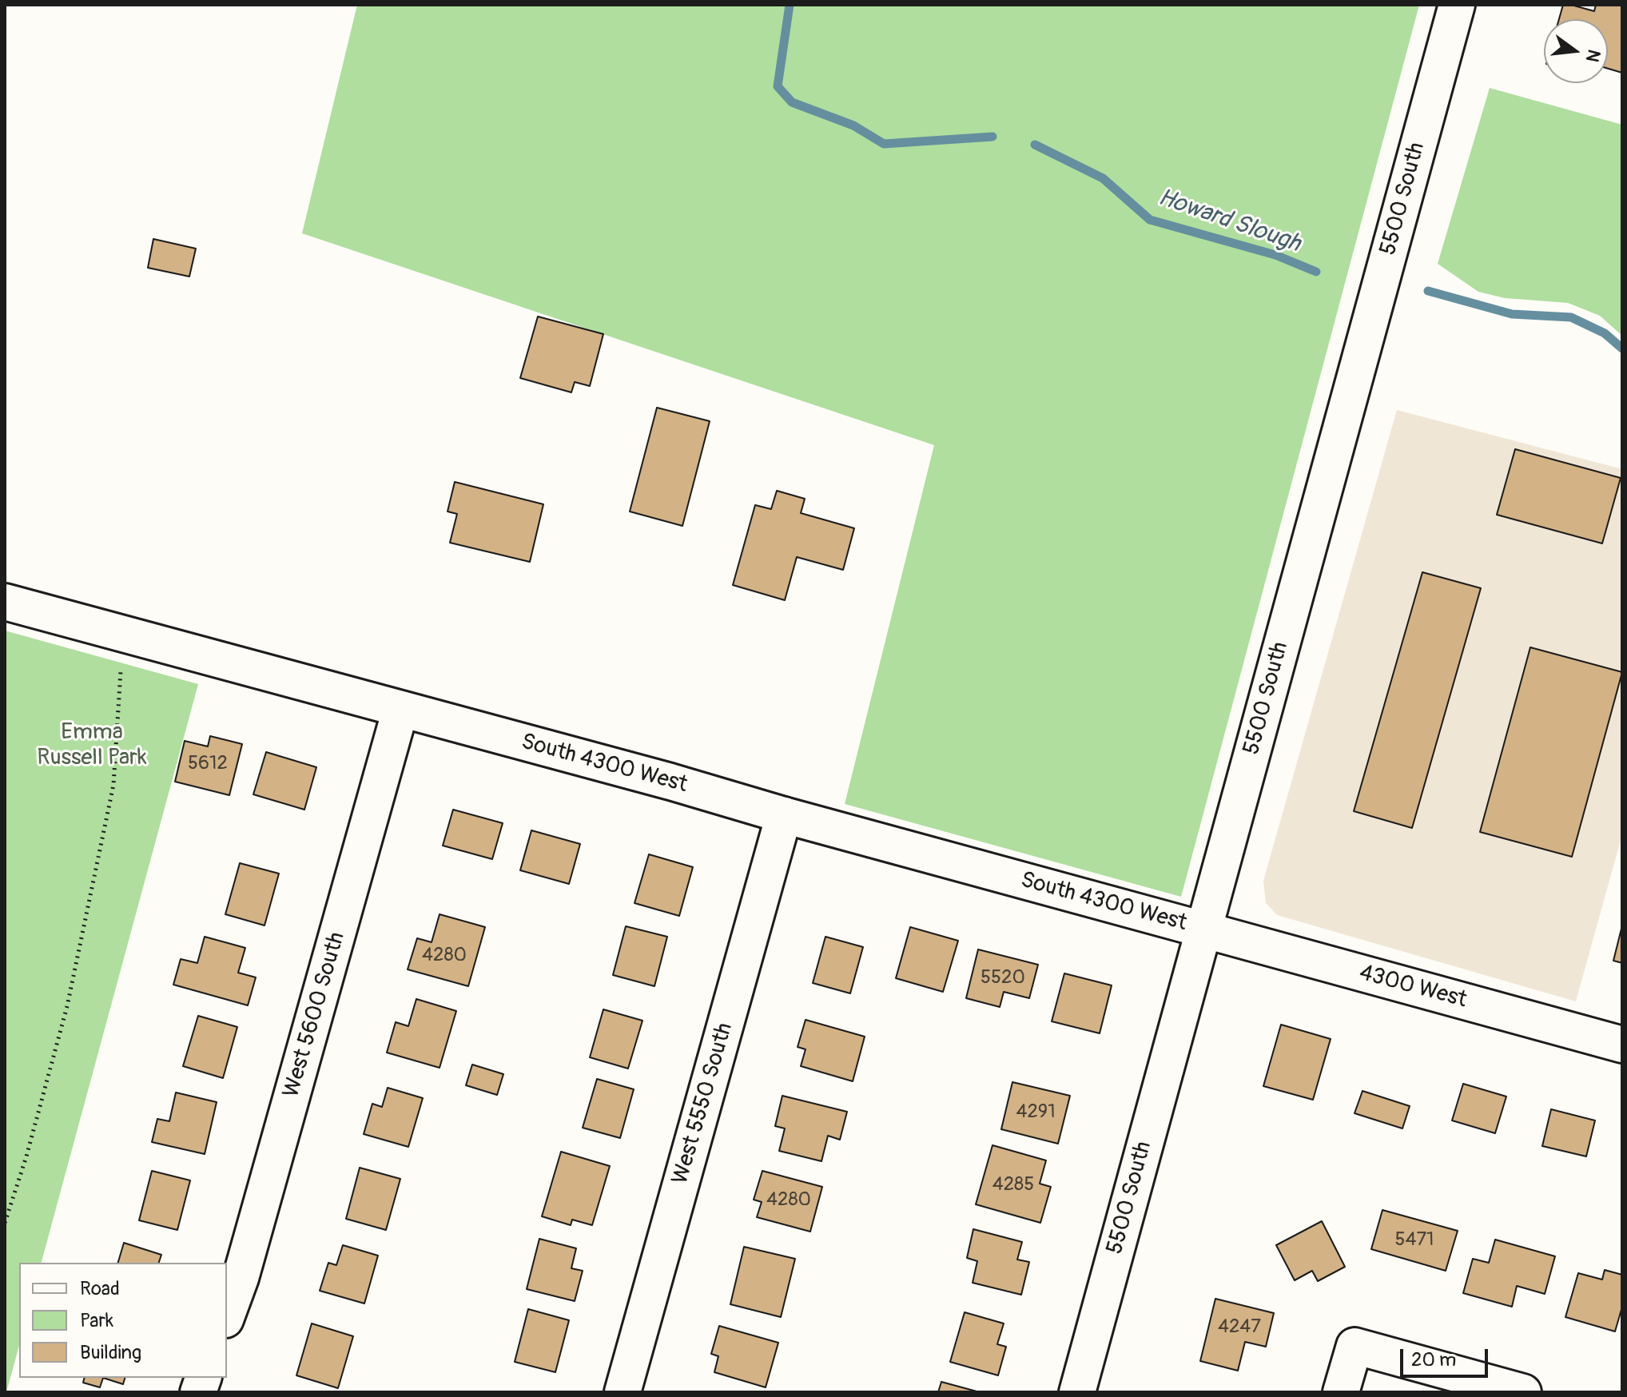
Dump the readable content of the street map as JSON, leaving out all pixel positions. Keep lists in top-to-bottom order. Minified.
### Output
{"streets":{"main road":["5500 South","South 4300 West","4300 West","West 5600 South","West 5550 South"]},"crossings":[["5500 South","South 4300 West"],["5500 South","4300 West"],["South 4300 West","4300 West"],["South 4300 West","West 5600 South"],["South 4300 West","West 5550 South"]],"water":["Howard Slough"],"parks":["Emma Russell Park"],"house_numbers":["5612","4280","5520","4291","4285","4280","5471","4247"],"legend":["Road","Park","Building"],"scale_bar":"20 m","north":"right"}
